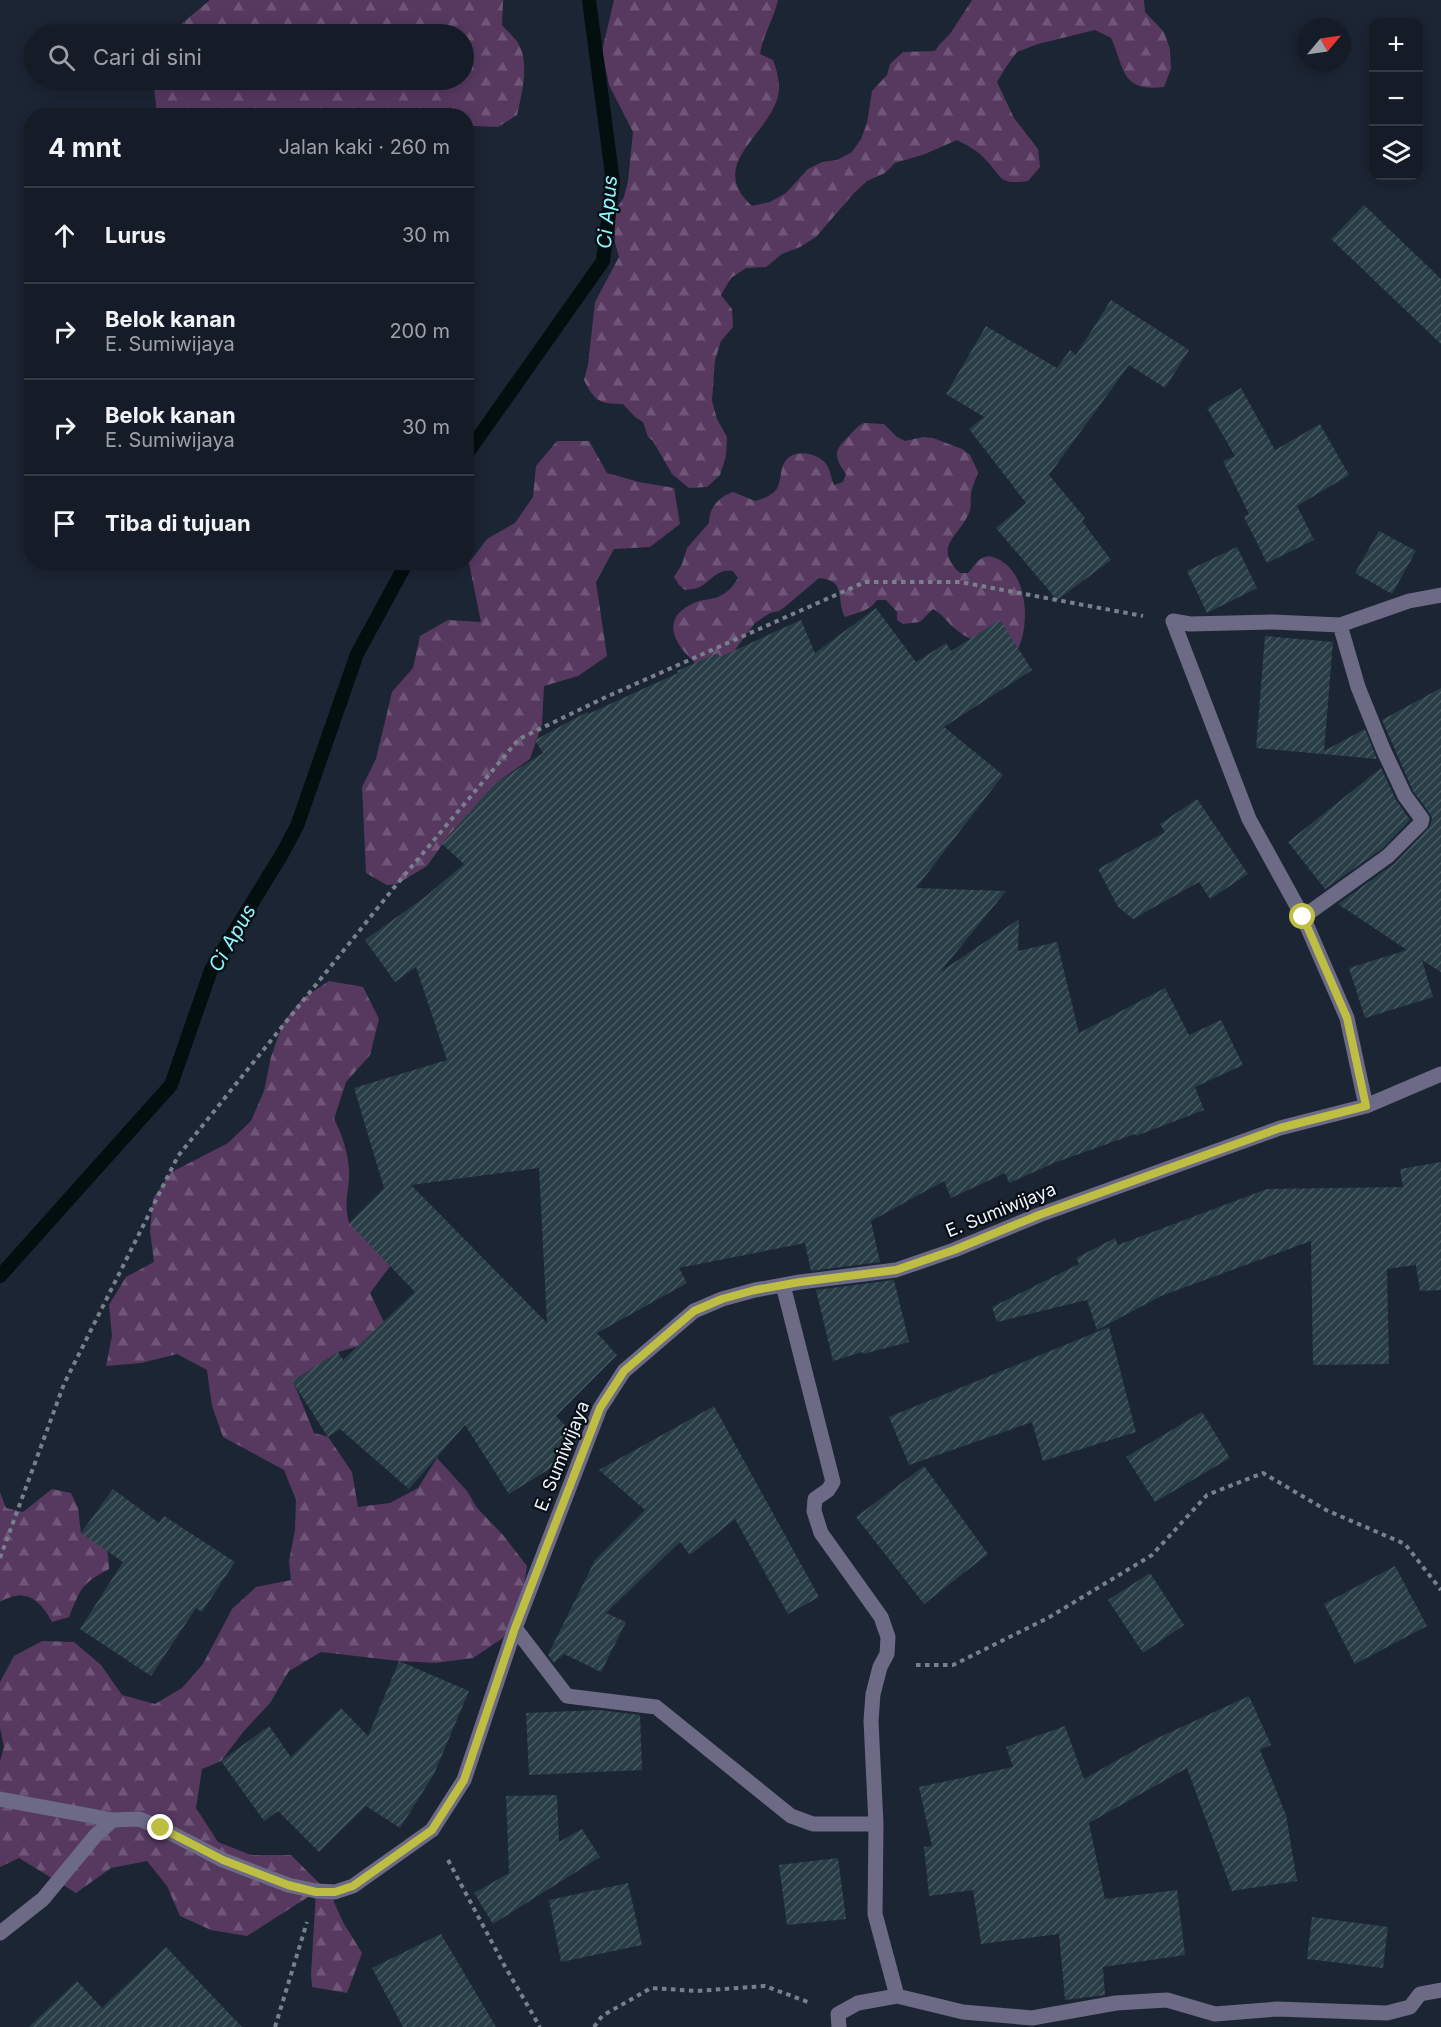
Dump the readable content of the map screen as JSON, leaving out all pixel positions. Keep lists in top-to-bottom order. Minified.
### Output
{"streets":{"street":["E. Sumiwijaya"]},"water":["Ci Apus"],"north":"top right","page":{"map_buttons":["+","−"],"search":"Cari di sini","heading":["4 mnt","Jalan kaki · 260 m"],"list":[["Lurus","30 m"],["Belok kanan","E. Sumiwijaya","200 m"],["Belok kanan","E. Sumiwijaya","30 m"],"Tiba di tujuan"]}}
